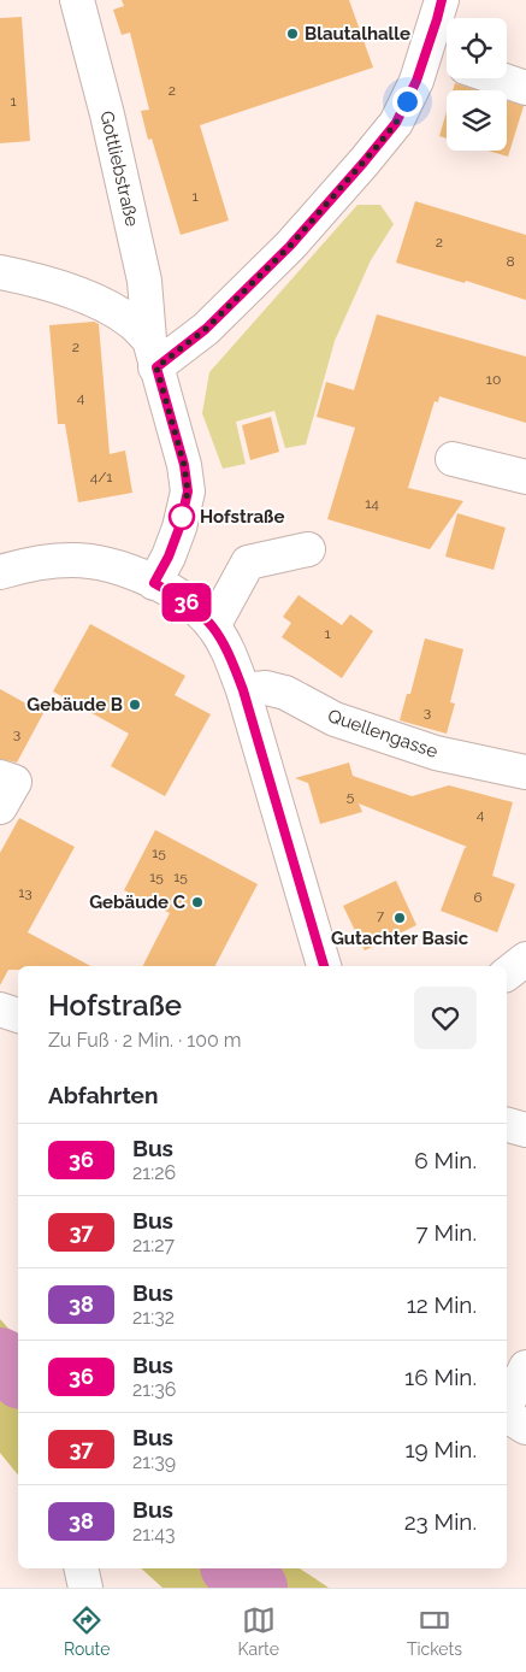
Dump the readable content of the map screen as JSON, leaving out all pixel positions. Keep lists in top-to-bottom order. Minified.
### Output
{"streets":{"street":["Gottliebstraße","Quellengasse"]},"places":["Blautalhalle","Hofstraße","Gebäude B","Gebäude C","Gutachter Basic"],"lines":["bus line 36"],"house_numbers":["2","1","1","2","8","2","10","4","4/1","14","1","3","3","5","4","15","15","15","13","6","7"],"page":{"on_map":"36","heading":[["Hofstraße","Zu Fuß · 2 Min. · 100 m"],"Abfahrten"],"list":[{"mark":"36","name":"Bus","note":"21:26","value":"6 Min."},{"mark":"37","name":"Bus","note":"21:27","value":"7 Min."},{"mark":"38","name":"Bus","note":"21:32","value":"12 Min."},{"mark":"36","name":"Bus","note":"21:36","value":"16 Min."},{"mark":"37","name":"Bus","note":"21:39","value":"19 Min."},{"mark":"38","name":"Bus","note":"21:43","value":"23 Min."}],"tabs":["Route","Karte","Tickets"]}}
